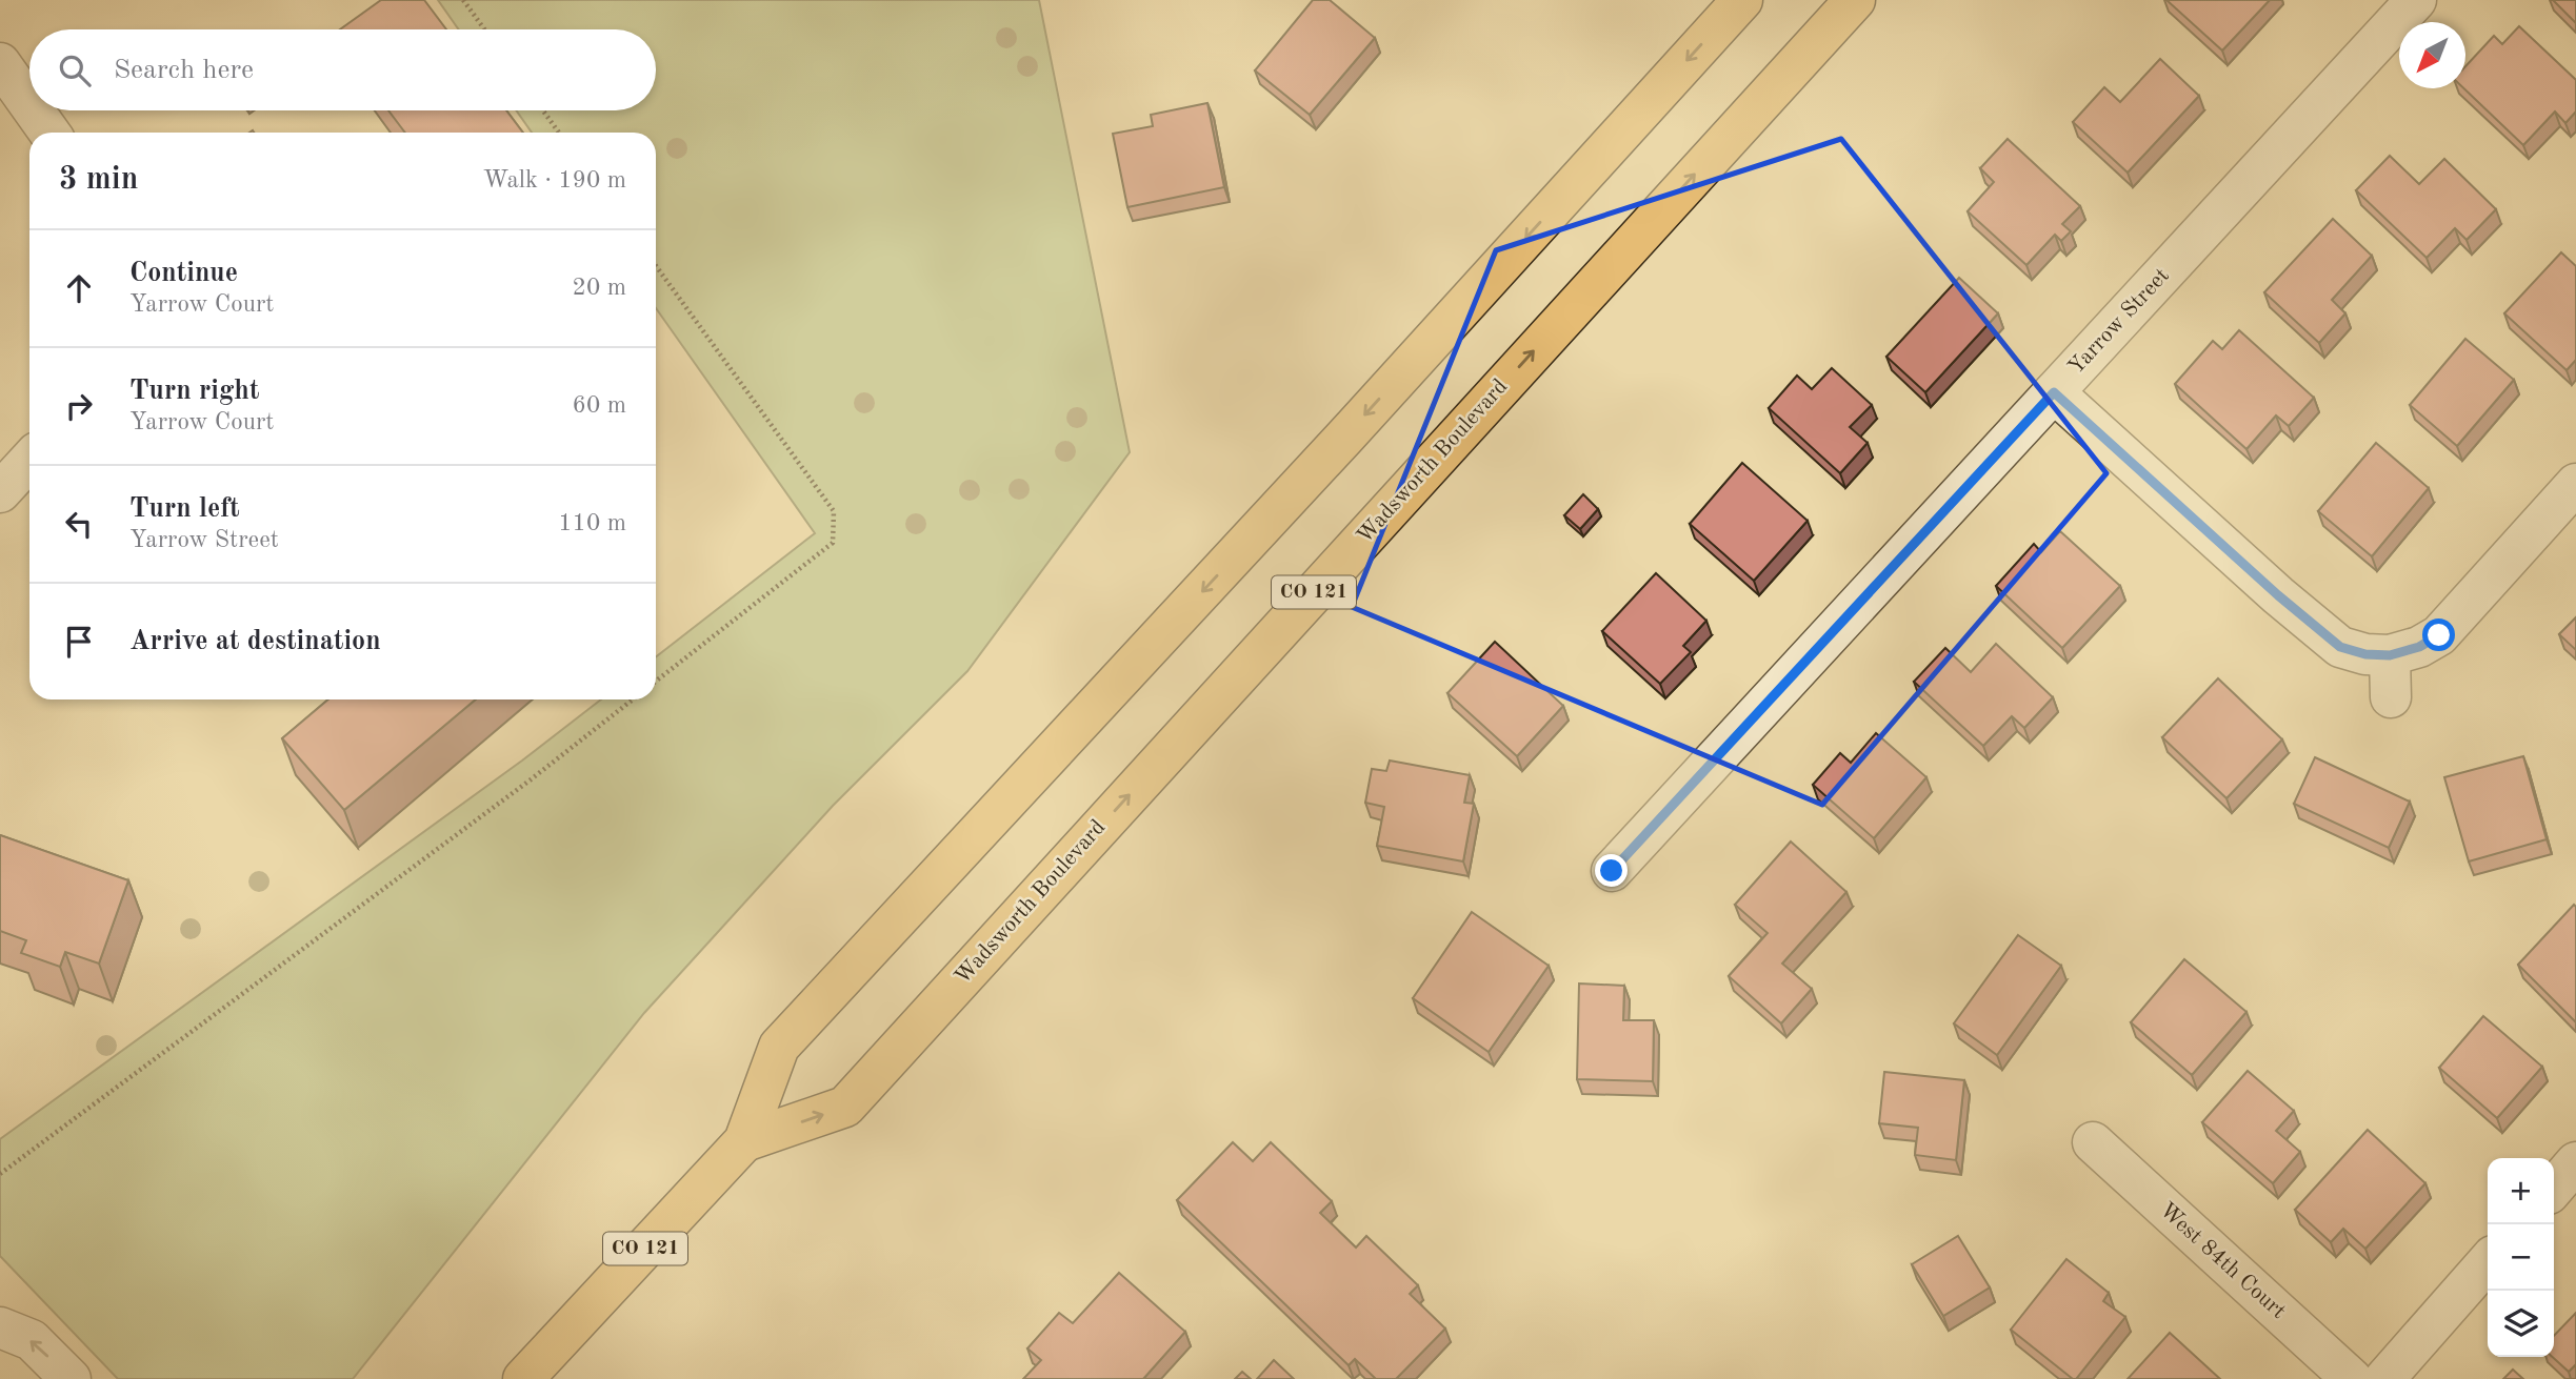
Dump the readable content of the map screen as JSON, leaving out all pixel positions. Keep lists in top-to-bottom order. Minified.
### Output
{"streets":{"main road":["Wadsworth Boulevard","CO 121"],"street":["Yarrow Street","West 84th Court"]},"north":"bottom left","page":{"search":"Search here","heading":["3 min","Walk · 190 m"],"list":[["Continue","Yarrow Court","20 m"],["Turn right","Yarrow Court","60 m"],["Turn left","Yarrow Street","110 m"],"Arrive at destination"],"map_buttons":["+","−"]}}
